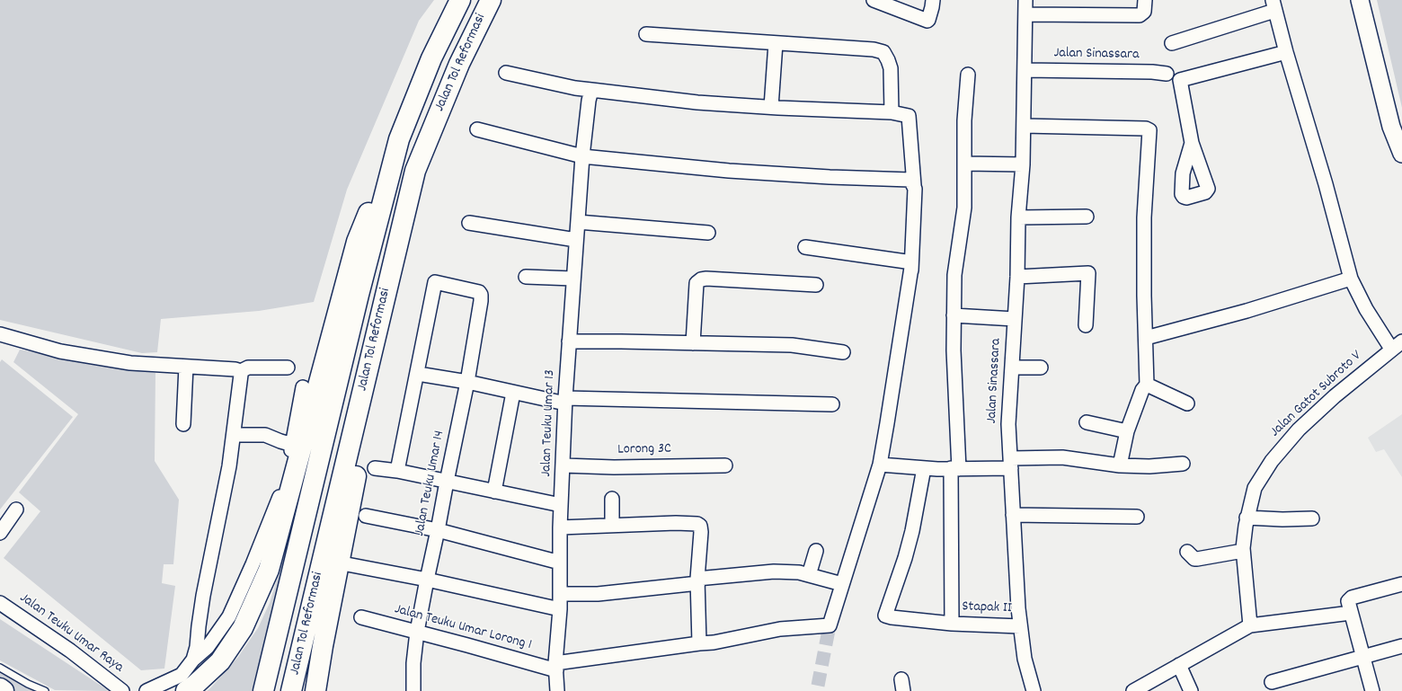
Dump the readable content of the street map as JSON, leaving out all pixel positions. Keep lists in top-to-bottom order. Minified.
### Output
{"streets":{"highway":["Jalan Tol Reformasi"],"street":["Jalan Sinassara","Jalan Gatot Subroto V","Jalan Teuku Umar 13","Lorong 3C","Jalan Teuku Umar 14","Stapak II","Jalan Teuku Umar Lorong 1","Jalan Teuku Umar Raya"]},"crossings":[["Jalan Sinassara","Stapak II"],["Jalan Teuku Umar 13","Lorong 3C"],["Jalan Teuku Umar 13","Jalan Teuku Umar Lorong 1"],["Jalan Teuku Umar 14","Jalan Teuku Umar Lorong 1"]]}
